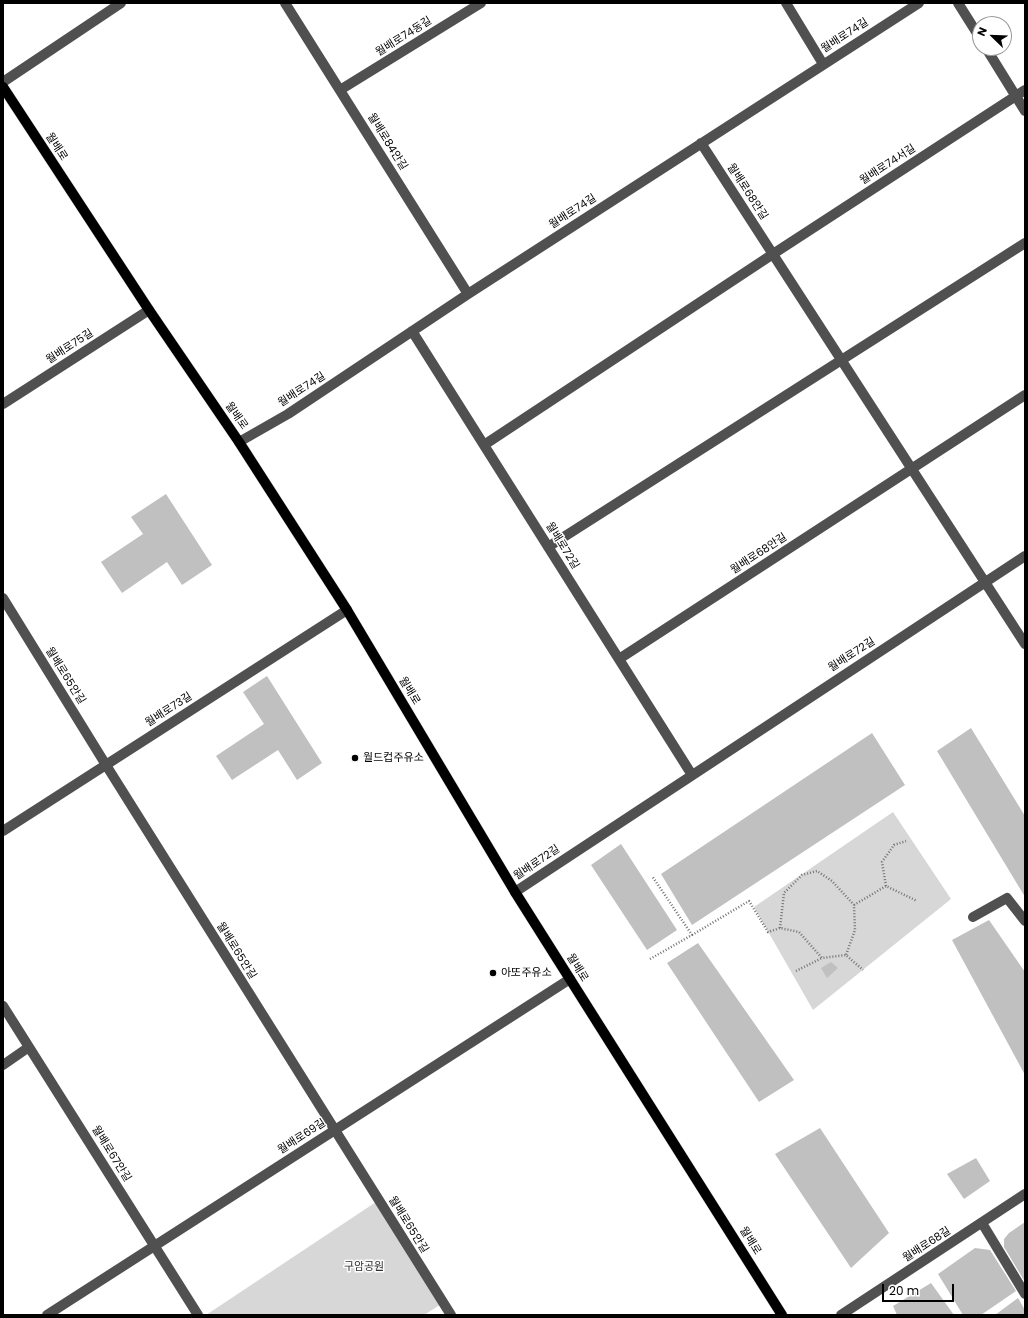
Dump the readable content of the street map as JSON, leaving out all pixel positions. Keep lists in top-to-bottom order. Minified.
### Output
{"streets":{"main road":["월배로"],"street":["월배로74길","월배로74동길","월배로84안길","월배로74서길","월배로68안길","월배로75길","월배로72길","월배로65안길","월배로73길","월배로69길","월배로67안길","월배로68길"]},"crossings":[["월배로74길","월배로84안길"],["월배로74길","월배로"],["월배로74길","월배로68안길"],["월배로74길","월배로72길"],["월배로74동길","월배로84안길"],["월배로","월배로75길"],["월배로","월배로72길"],["월배로","월배로73길"],["월배로","월배로69길"],["월배로74서길","월배로68안길"],["월배로68안길","월배로72길"],["월배로65안길","월배로73길"],["월배로65안길","월배로69길"],["월배로69길","월배로67안길"]],"parks":["구암공원"],"places":["월드컵주유소","아또주유소"],"scale_bar":"20 m","north":"top left"}
